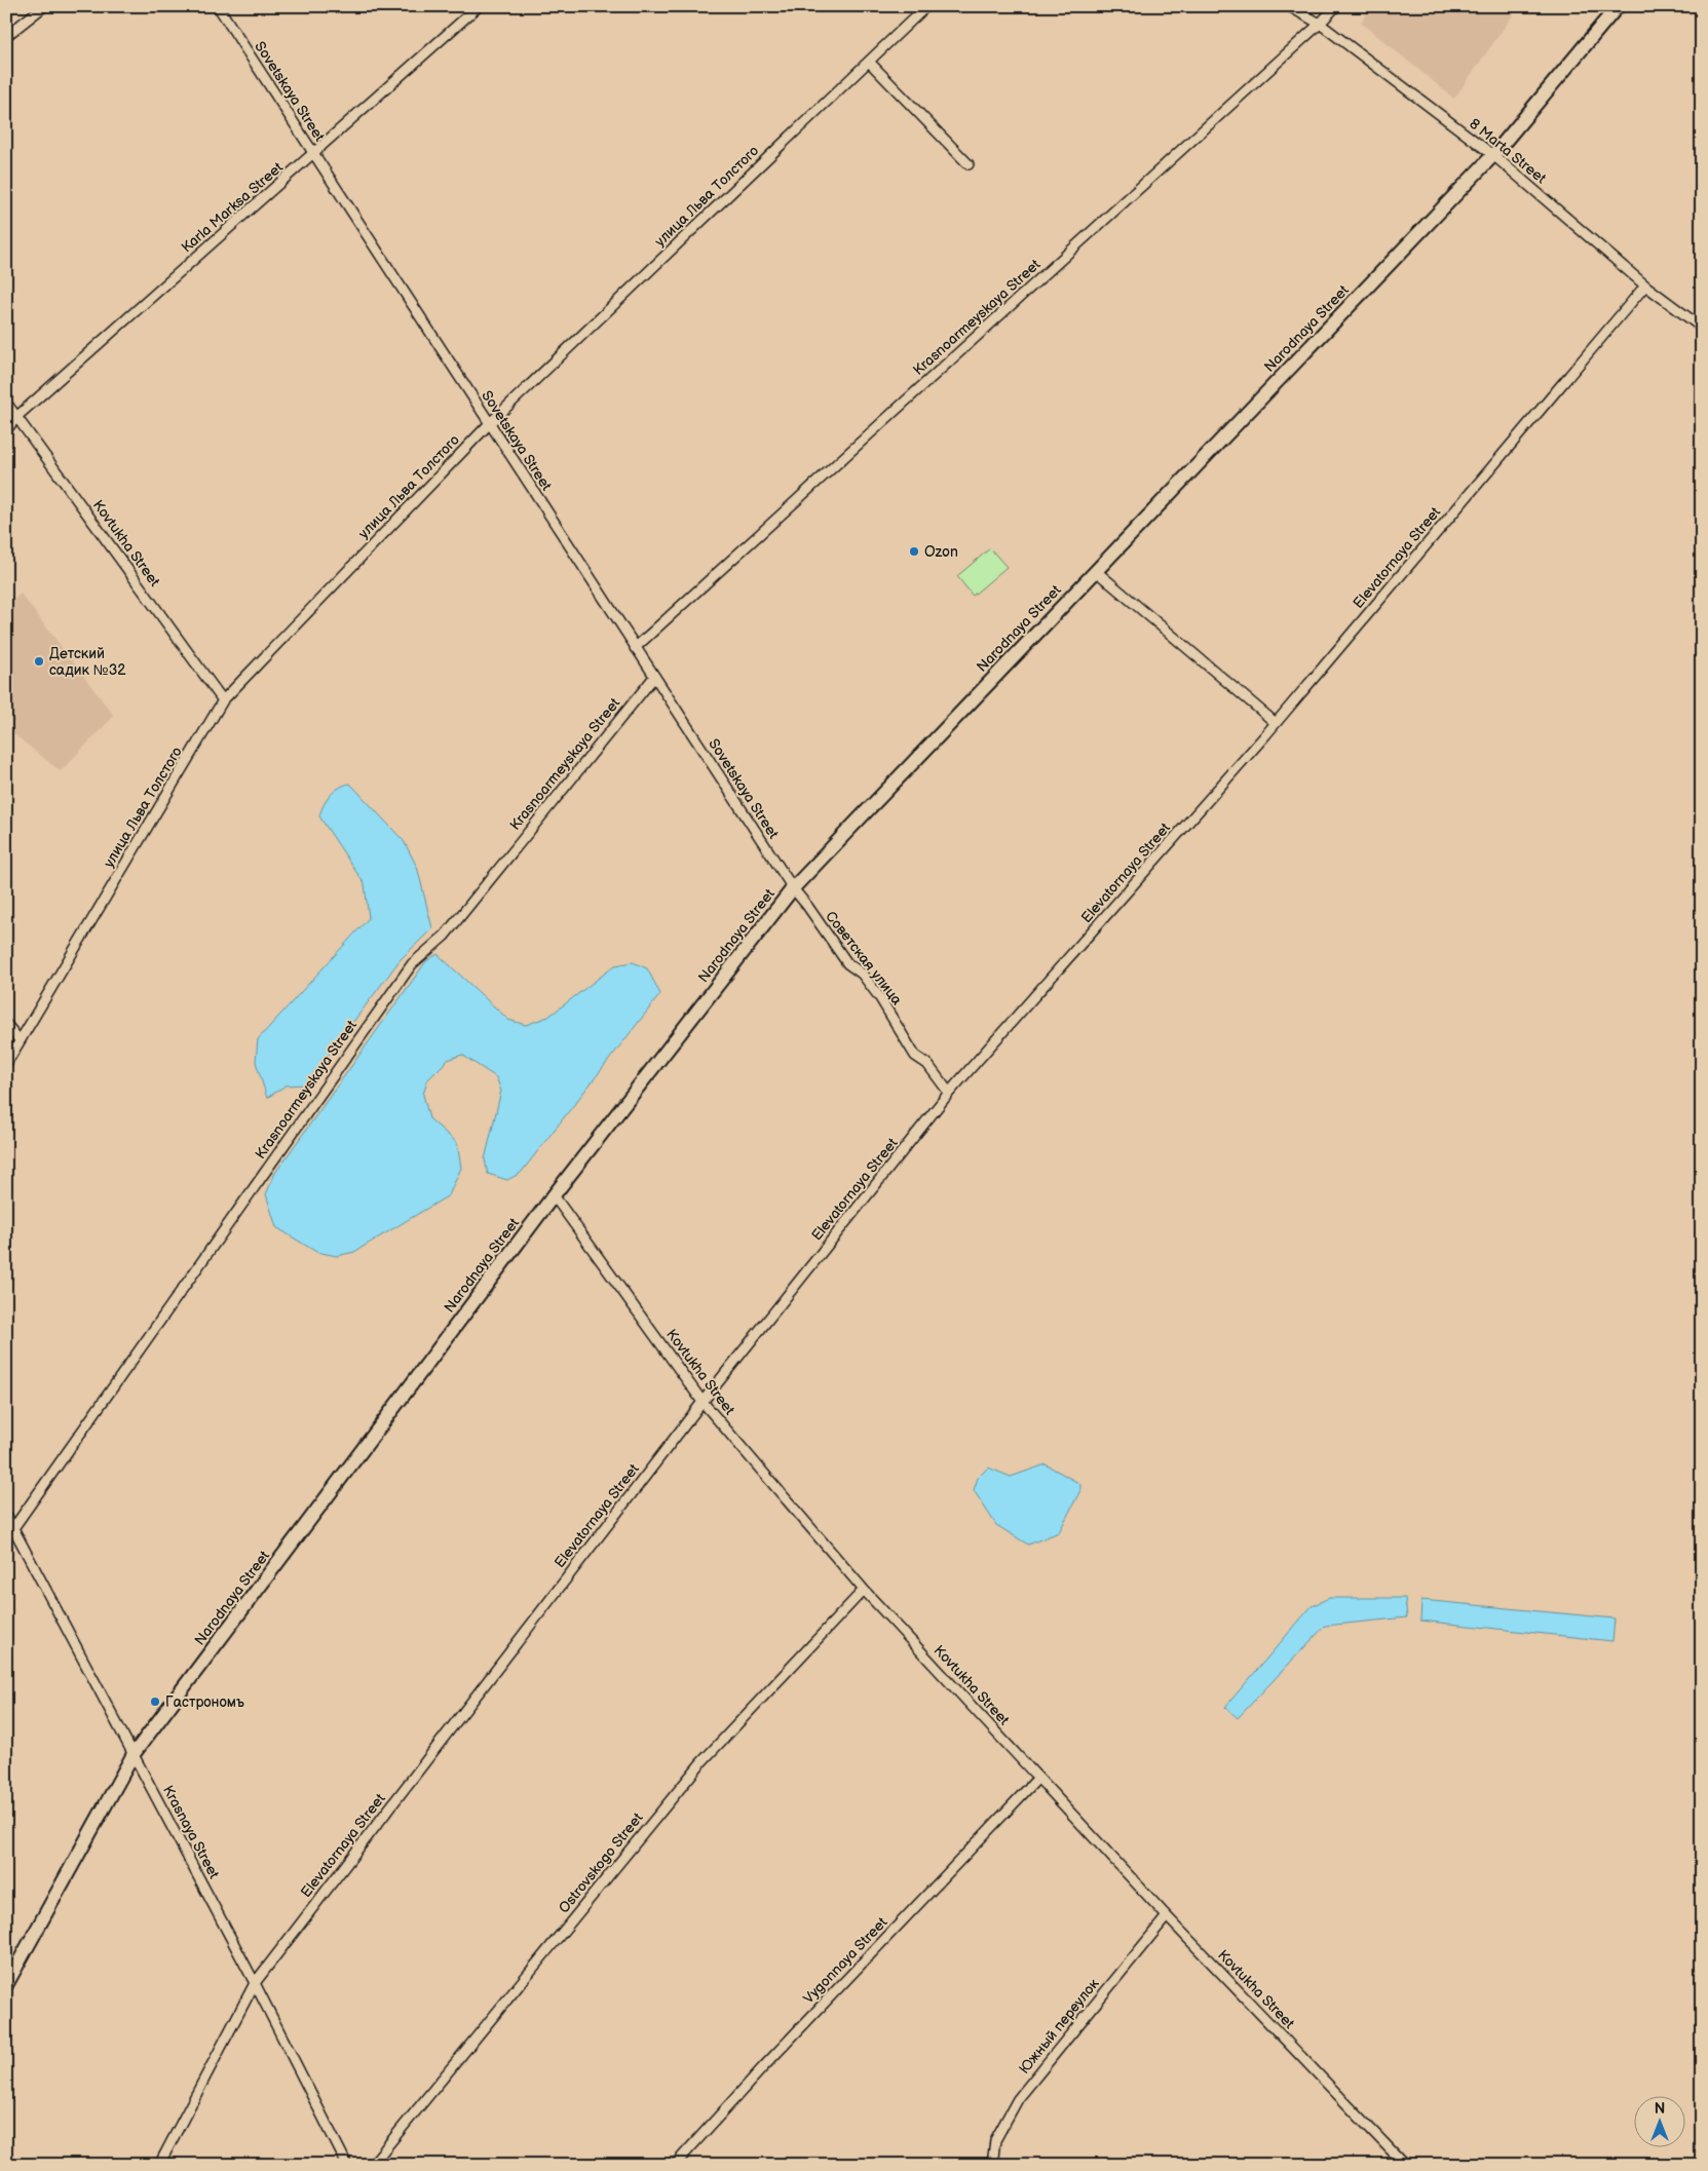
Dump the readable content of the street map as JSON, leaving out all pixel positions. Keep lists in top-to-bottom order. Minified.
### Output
{"streets":{"main road":["Narodnaya Street"],"street":["Sovetskaya Street","8 Marta Street","улица Льва Толстого","Karla Marksa Street","Krasnoarmeyskaya Street","Kovtukha Street","Elevatornaya Street","Советская улица","Krasnaya Street","Ostrovskogo Street","Vygonnaya Street","Южный переулок"]},"crossings":[["Sovetskaya Street","улица Льва Толстого"],["Sovetskaya Street","Karla Marksa Street"],["Sovetskaya Street","Krasnoarmeyskaya Street"],["Sovetskaya Street","Narodnaya Street"],["Sovetskaya Street","Советская улица"],["8 Marta Street","Krasnoarmeyskaya Street"],["8 Marta Street","Narodnaya Street"],["8 Marta Street","Elevatornaya Street"],["улица Льва Толстого","Kovtukha Street"],["Karla Marksa Street","Kovtukha Street"],["Krasnoarmeyskaya Street","Krasnaya Street"],["Narodnaya Street","Kovtukha Street"],["Narodnaya Street","Советская улица"],["Narodnaya Street","Krasnaya Street"],["Kovtukha Street","Elevatornaya Street"],["Kovtukha Street","Ostrovskogo Street"],["Kovtukha Street","Vygonnaya Street"],["Kovtukha Street","Южный переулок"],["Elevatornaya Street","Советская улица"],["Elevatornaya Street","Krasnaya Street"]],"places":["Ozon","Детский садик №32","Гастрономъ"],"north":"top"}
